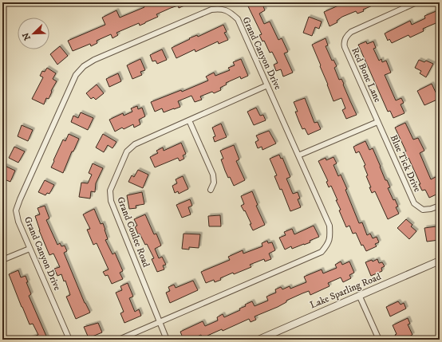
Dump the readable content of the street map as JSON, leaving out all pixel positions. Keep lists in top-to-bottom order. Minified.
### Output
{"streets":{"street":["Grand Canyon Drive","Red Bone Lane","Blue Tick Drive","Grand Coulee Road","Lake Sparling Road"]},"crossings":[["Grand Canyon Drive","Grand Coulee Road"],["Red Bone Lane","Blue Tick Drive"]],"north":"bottom left"}
